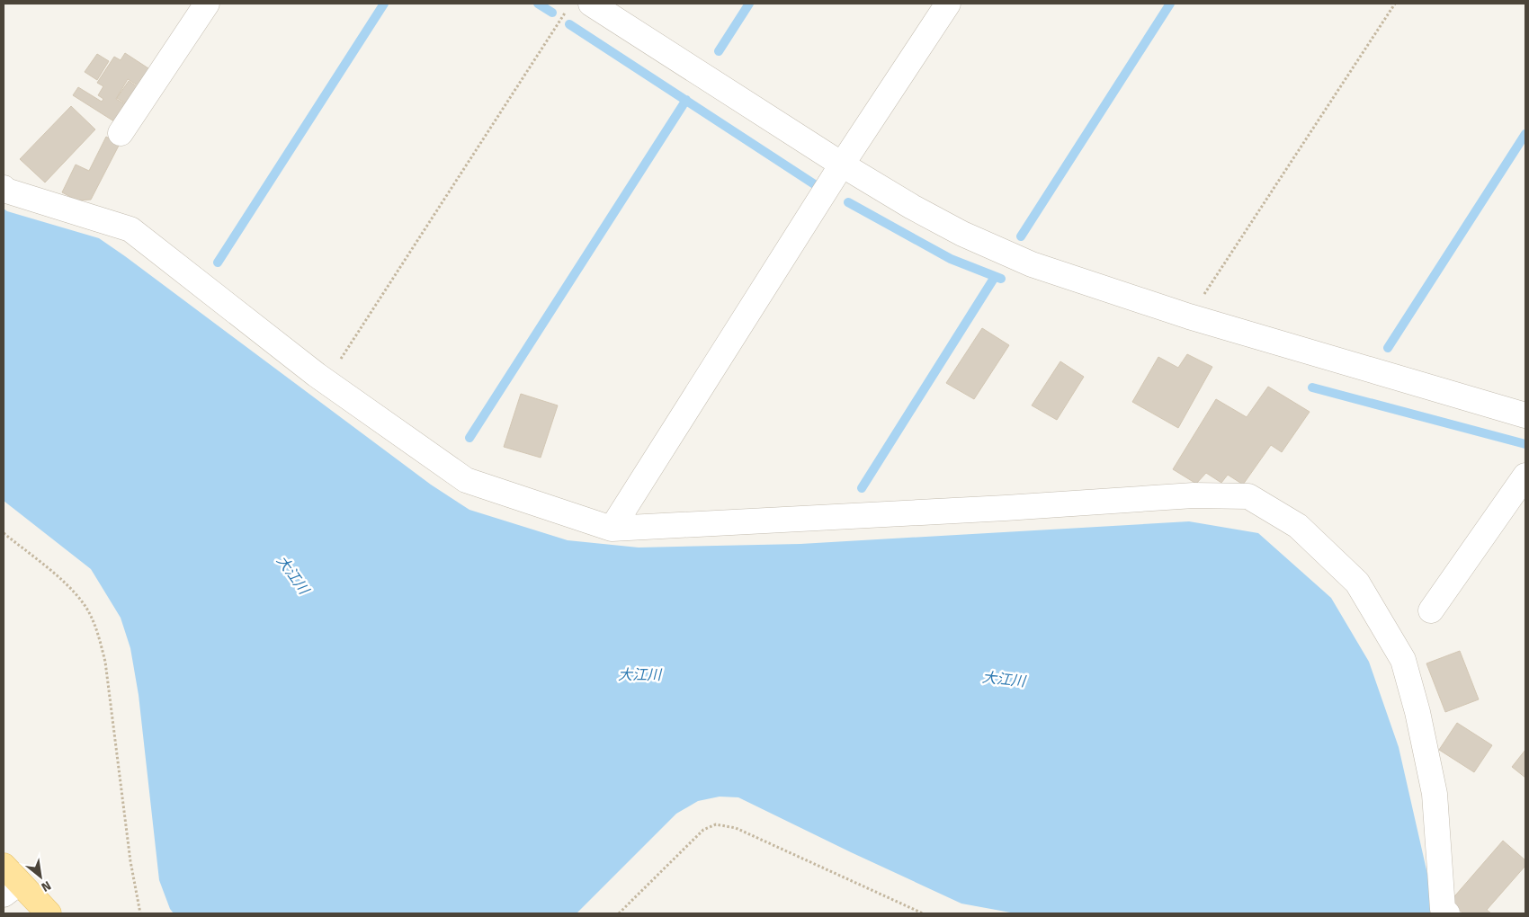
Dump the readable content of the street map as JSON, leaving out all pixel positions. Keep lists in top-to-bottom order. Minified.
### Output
{"water":["大江川"],"north":"bottom right"}
